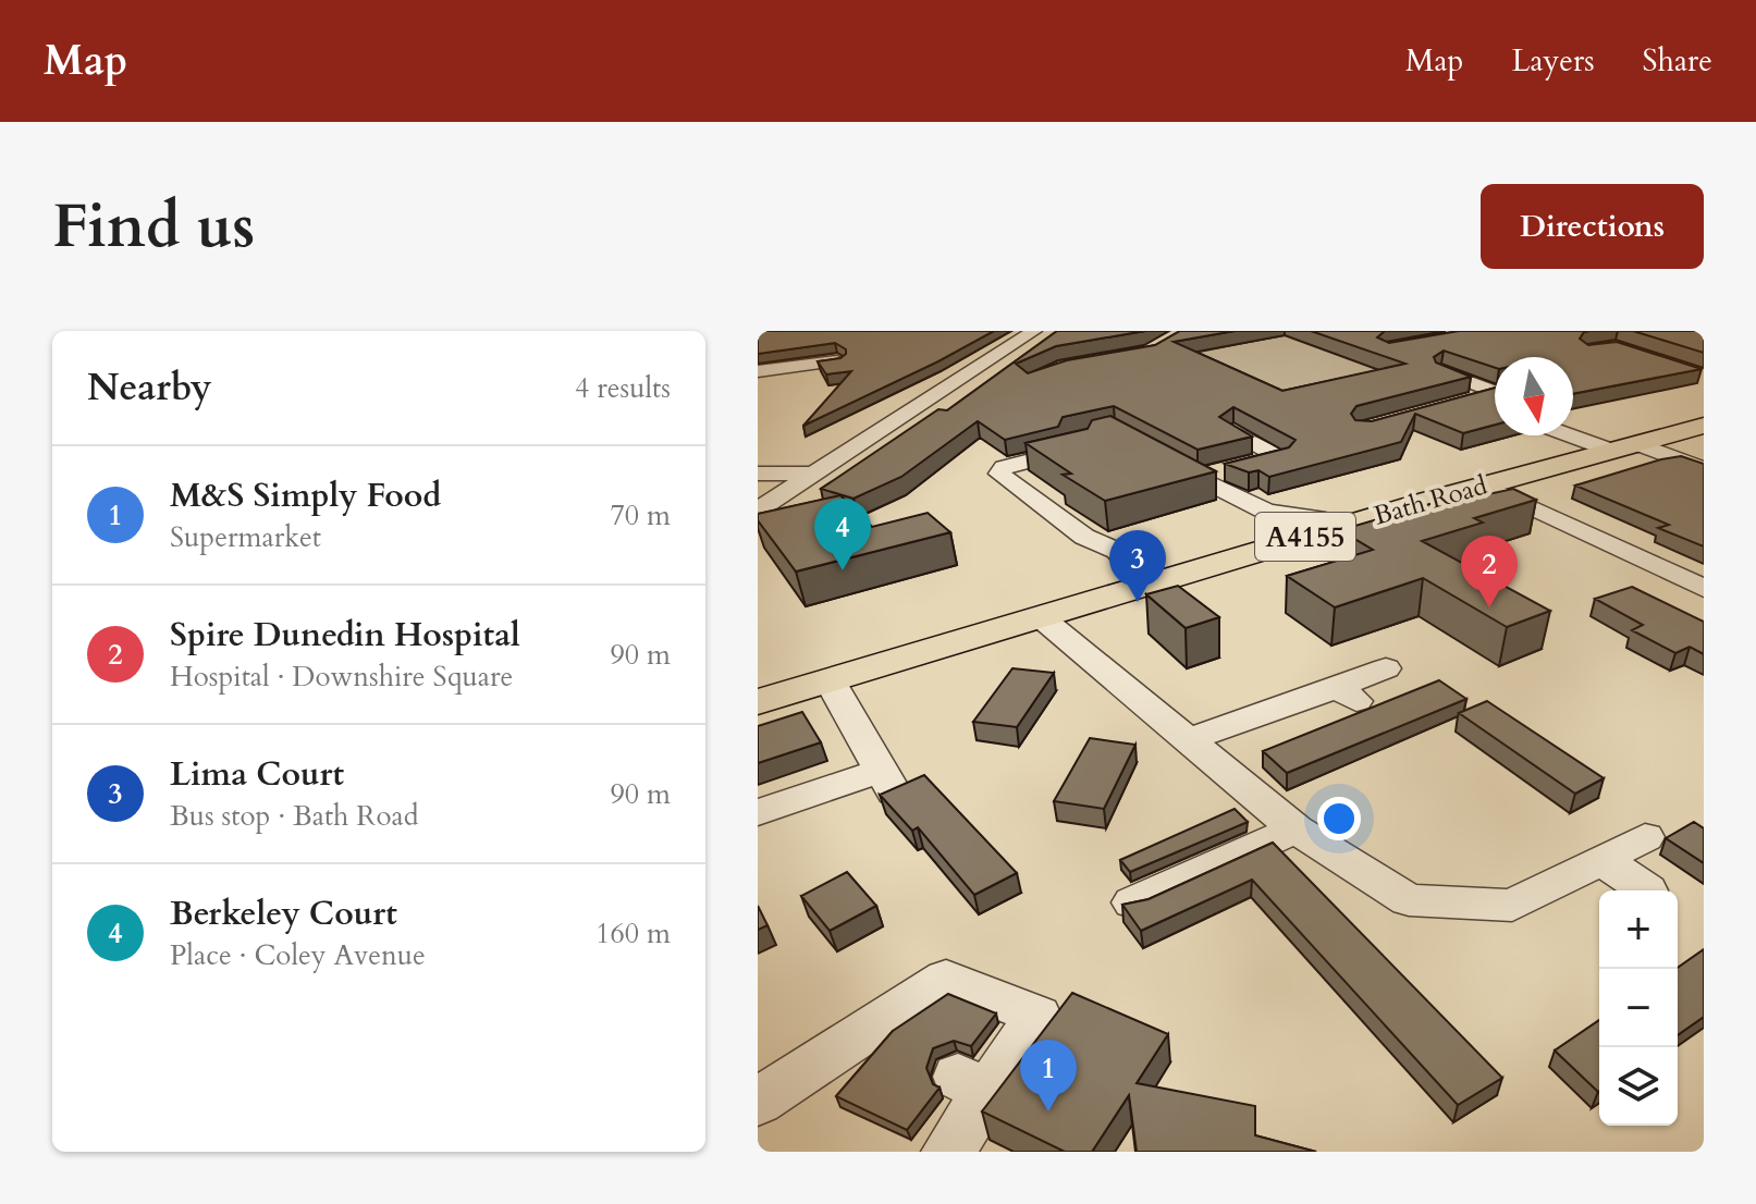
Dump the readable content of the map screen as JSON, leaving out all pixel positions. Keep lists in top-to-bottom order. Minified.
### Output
{"streets":{"main road":["Bath Road","A4155"]},"north":"bottom","page":{"header":"Map","nav":["Map","Layers","Share"],"buttons":"Directions","title":"Find us","heading":["Nearby","4 results"],"list":[{"mark":"1","name":"M&S Simply Food","note":"Supermarket","value":"70 m"},{"mark":"2","name":"Spire Dunedin Hospital","note":"Hospital · Downshire Square","value":"90 m"},{"mark":"3","name":"Lima Court","note":"Bus stop · Bath Road","value":"90 m"},{"mark":"4","name":"Berkeley Court","note":"Place · Coley Avenue","value":"160 m"}],"pins":["4","3","2","1"],"map_buttons":["+","−"]}}
